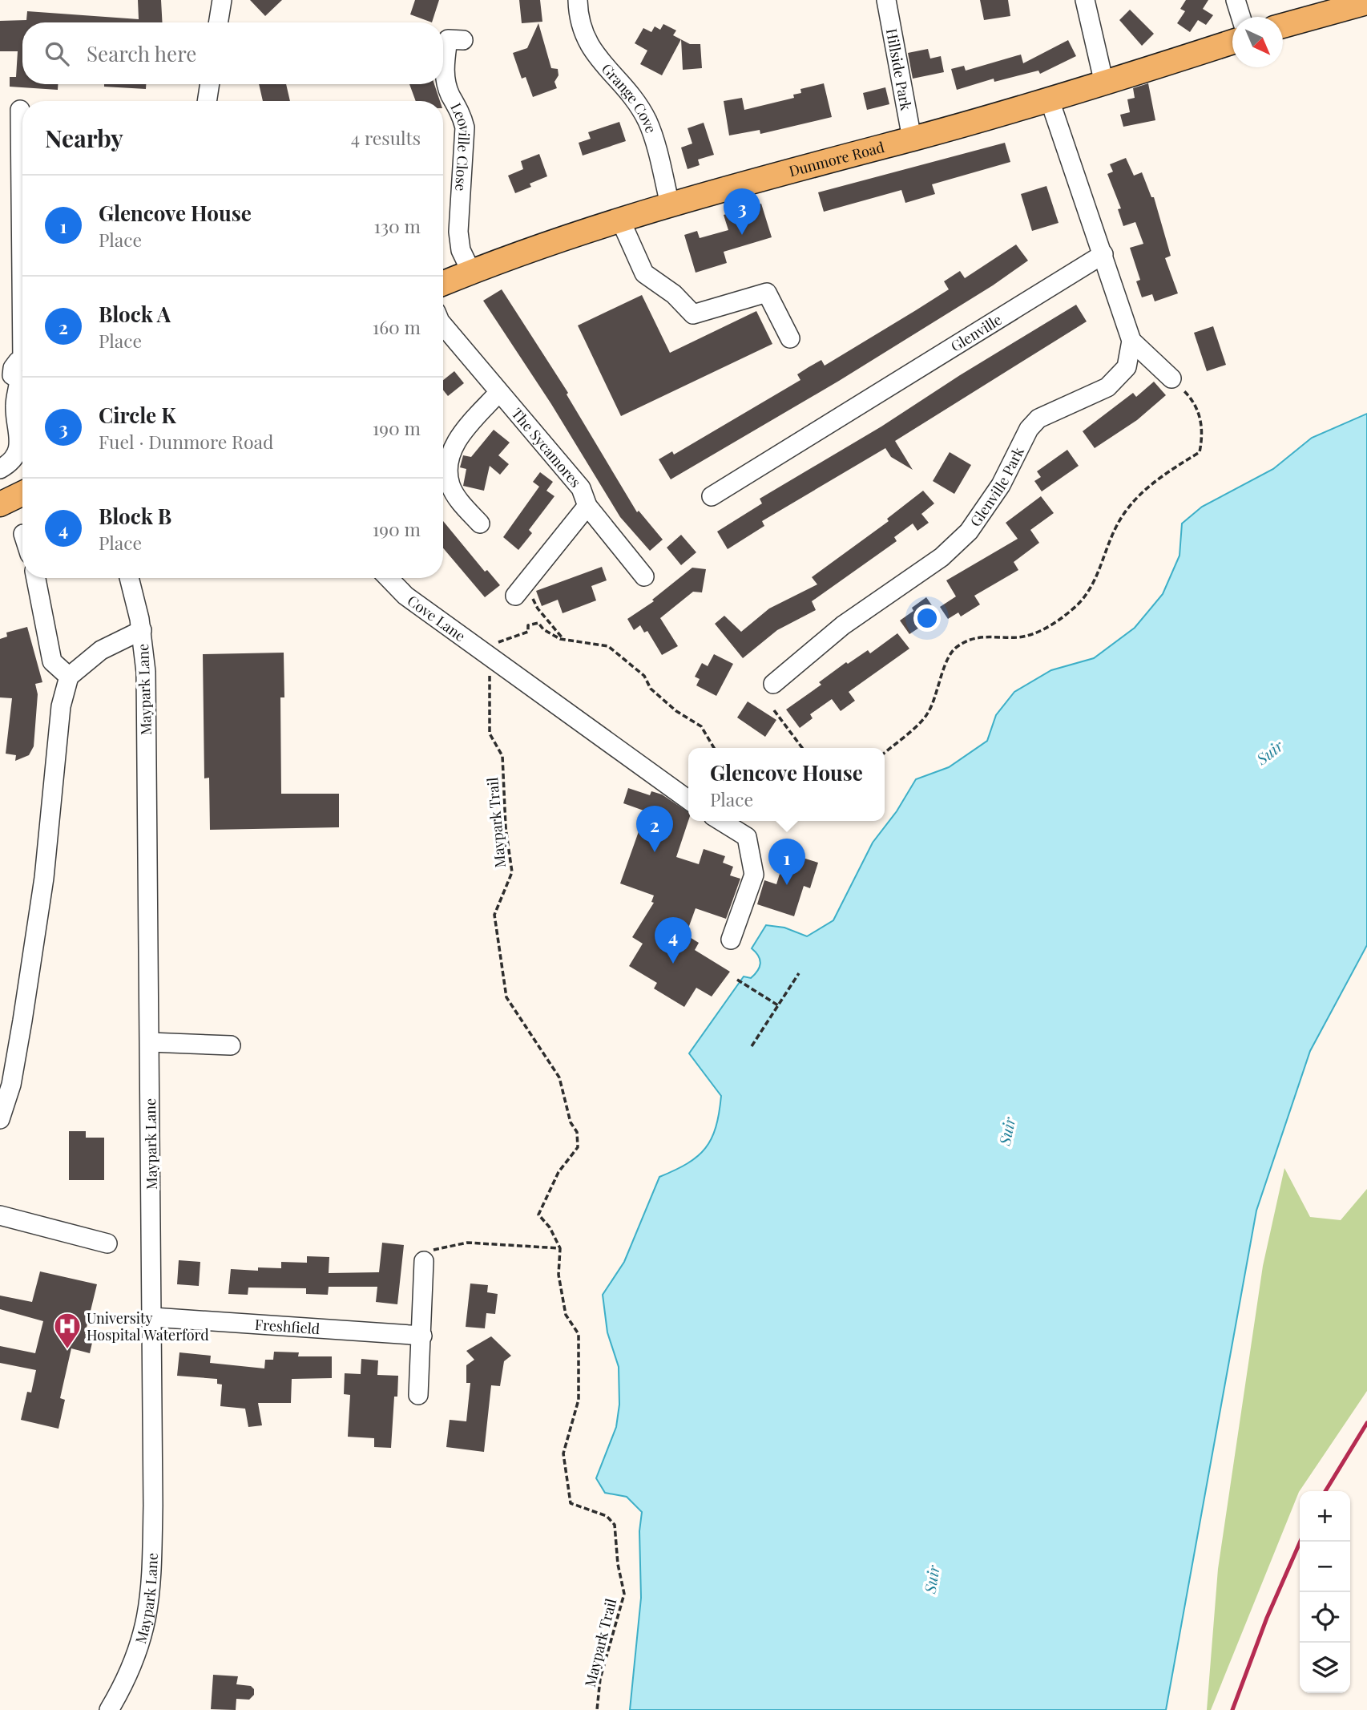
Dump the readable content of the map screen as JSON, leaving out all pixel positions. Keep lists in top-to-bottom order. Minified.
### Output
{"streets":{"main road":["Dunmore Road"],"street":["Hillside Park","Grange Cove","Leoville Close","Glenville","The Sycamores","Glenville Park","Cove Lane","Maypark Lane","Freshfield"],"path":["Maypark Trail"]},"crossings":[["Hillside Park","Dunmore Road"],["Grange Cove","Dunmore Road"],["Leoville Close","Dunmore Road"],["Glenville","Glenville Park"],["Cove Lane","Maypark Trail"],["Maypark Lane","Freshfield"]],"water":["Suir"],"places":{"hospital":["University Hospital Waterford"]},"north":"bottom right","page":{"search":"Search here","heading":["Nearby","4 results"],"list":[{"mark":"1","name":"Glencove House","note":"Place","value":"130 m"},{"mark":"2","name":"Block A","note":"Place","value":"160 m"},{"mark":"3","name":"Circle K","note":"Fuel · Dunmore Road","value":"190 m"},{"mark":"4","name":"Block B","note":"Place","value":"190 m"}],"pins":["3","2","1","4"],"popup":["Glencove House","Place"],"map_buttons":["+","−"]}}
